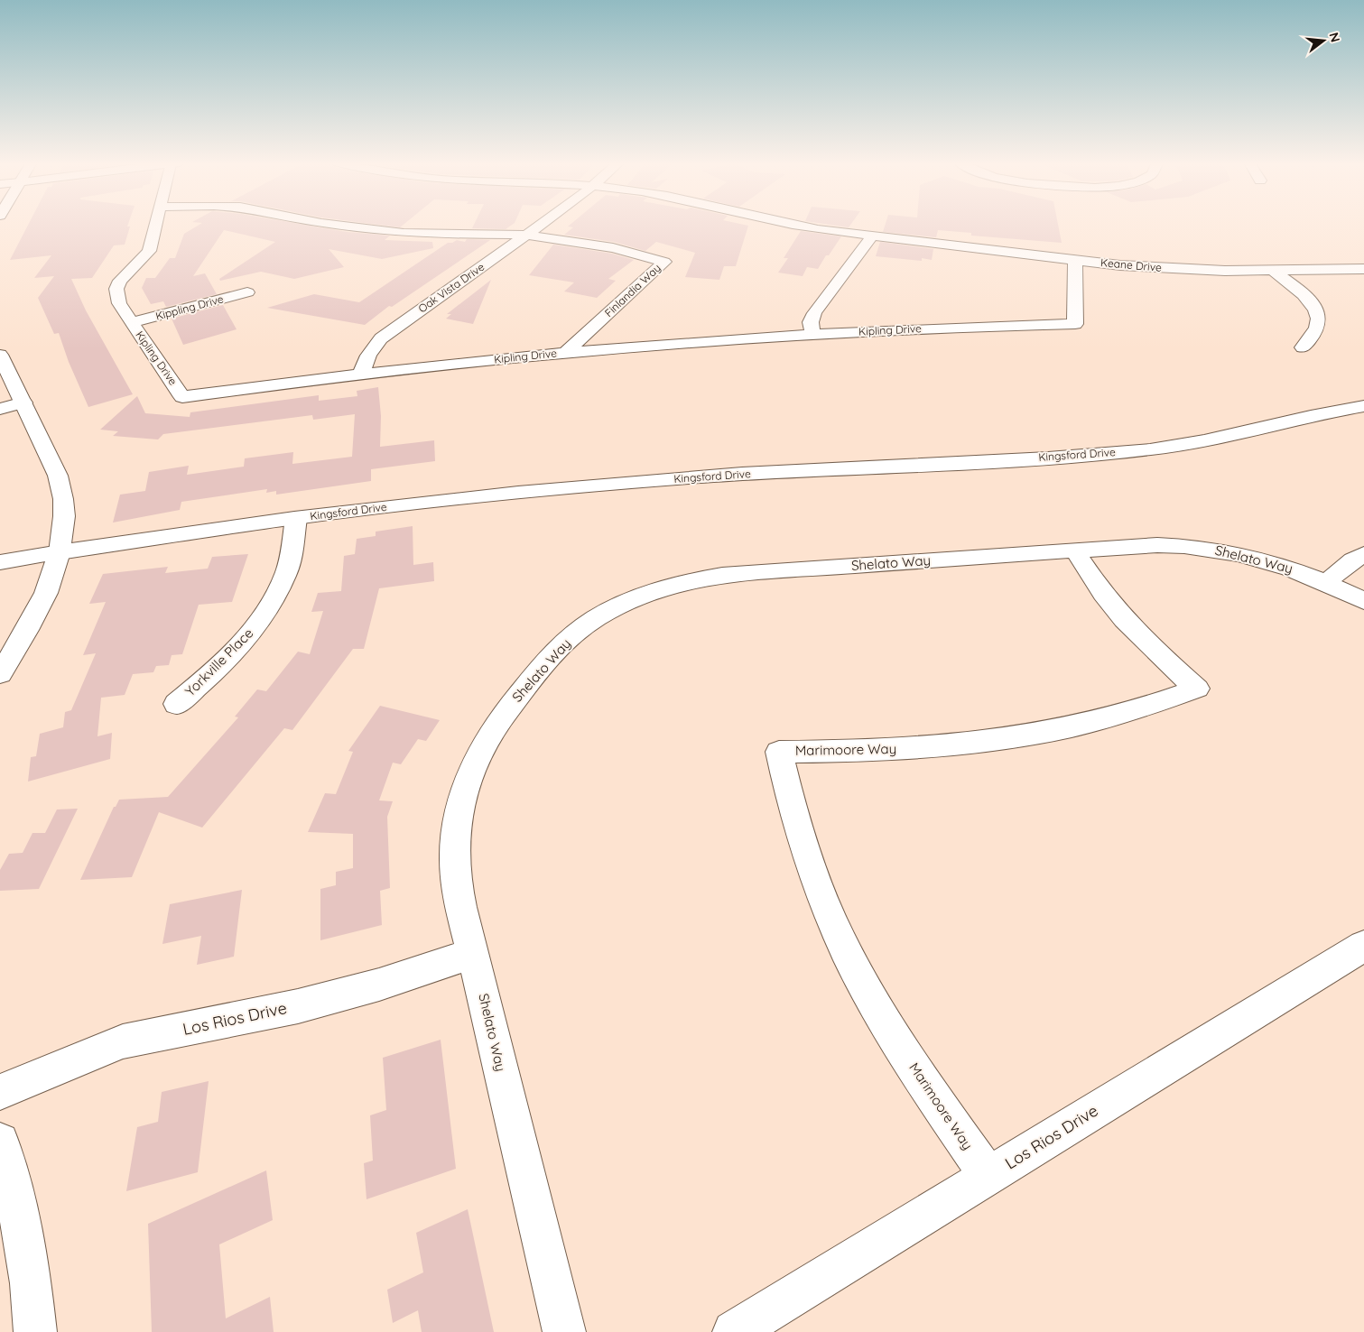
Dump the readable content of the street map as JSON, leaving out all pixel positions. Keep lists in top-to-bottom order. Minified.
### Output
{"streets":{"street":["Keane Drive","Oak Vista Drive","Finlandia Way","Kippling Drive","Kipling Drive","Kingsford Drive","Shelato Way","Yorkville Place","Marimoore Way","Los Rios Drive"]},"crossings":[["Keane Drive","Kipling Drive"],["Oak Vista Drive","Finlandia Way"],["Oak Vista Drive","Kipling Drive"],["Finlandia Way","Kipling Drive"],["Kippling Drive","Kipling Drive"],["Kingsford Drive","Yorkville Place"],["Shelato Way","Marimoore Way"],["Shelato Way","Los Rios Drive"],["Marimoore Way","Los Rios Drive"]],"north":"right"}
